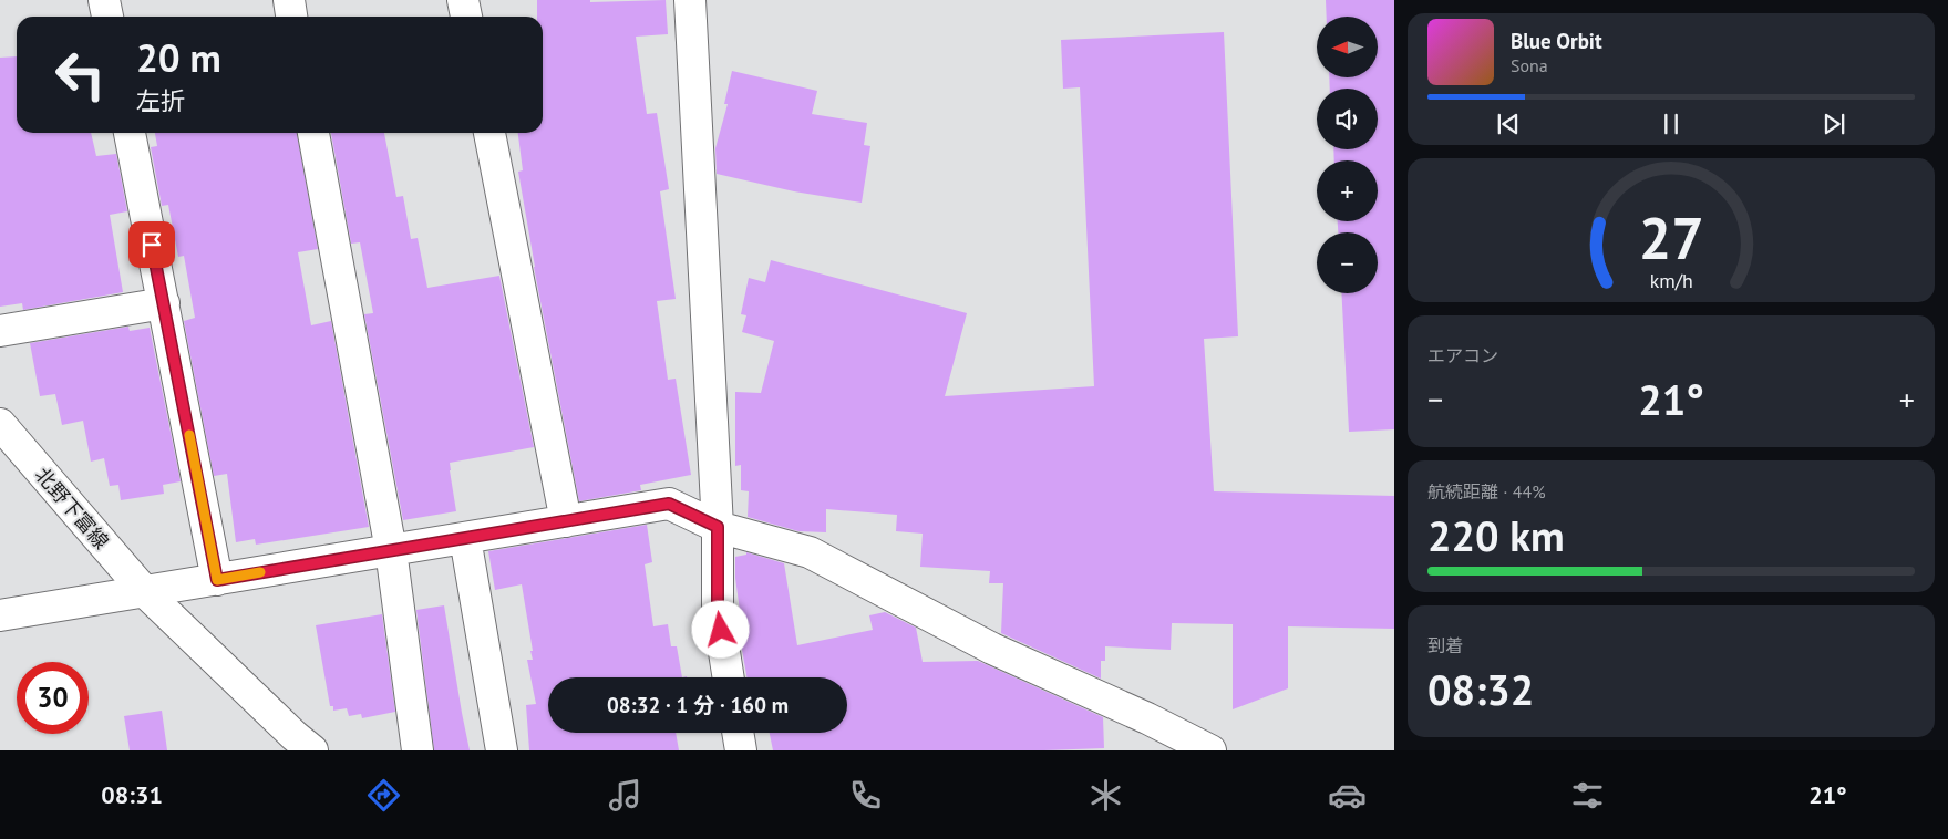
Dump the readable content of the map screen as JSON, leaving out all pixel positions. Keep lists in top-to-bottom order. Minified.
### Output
{"streets":{"street":["北野下富線"]},"north":"left","page":{"map_buttons":["+","−"],"turn":["20 m","左折"],"song":["Blue Orbit","Sona"],"tile":["エアコン",["航続距離 · 44%","220 km"],["到着","08:32"]],"heat":["−","21°","+"],"limit":"30","trip":"08:32 · 1 分 · 160 m","tabs":["08:31","21°"],"gauge":["27","km/h"]}}
